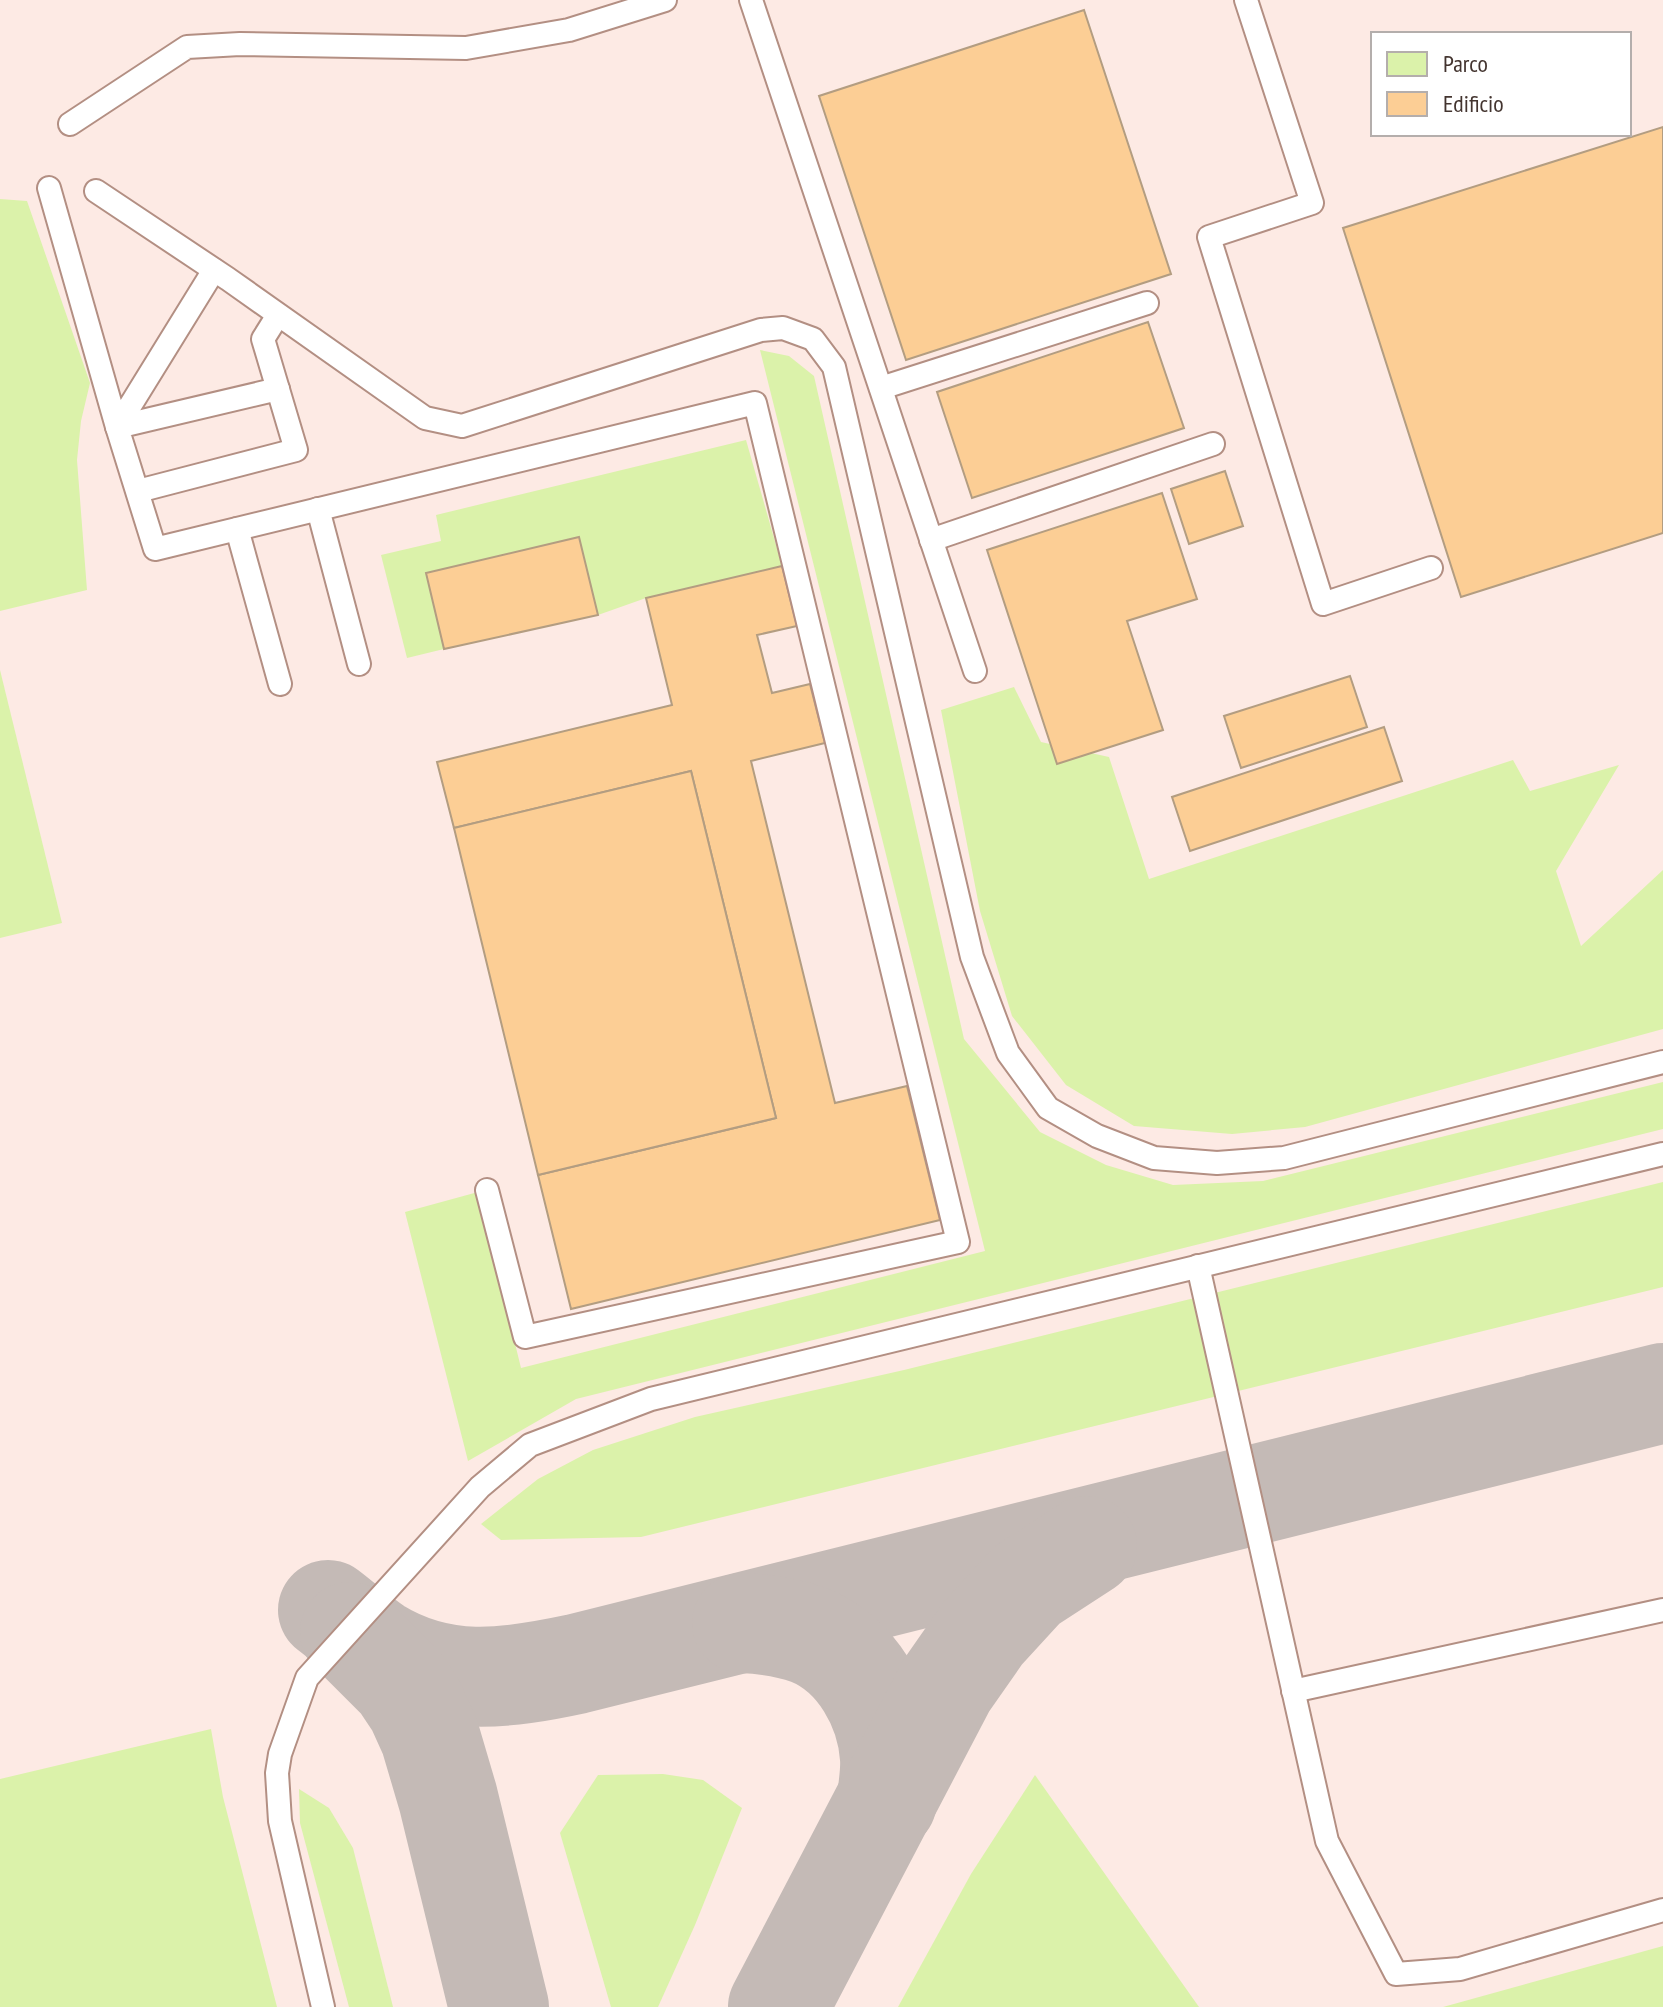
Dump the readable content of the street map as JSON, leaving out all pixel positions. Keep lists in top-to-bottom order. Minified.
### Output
{"legend":["Parco","Edificio"]}
